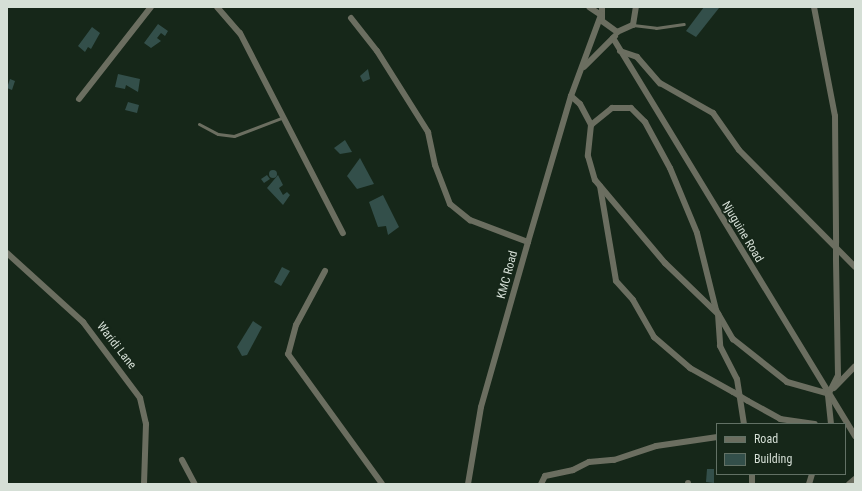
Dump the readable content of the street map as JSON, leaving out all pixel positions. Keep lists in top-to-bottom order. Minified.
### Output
{"streets":{"street":["Njuguine Road","KMC Road","Waridi Lane"]},"crossings":[["Njuguine Road","KMC Road"]],"legend":["Road","Building"]}
